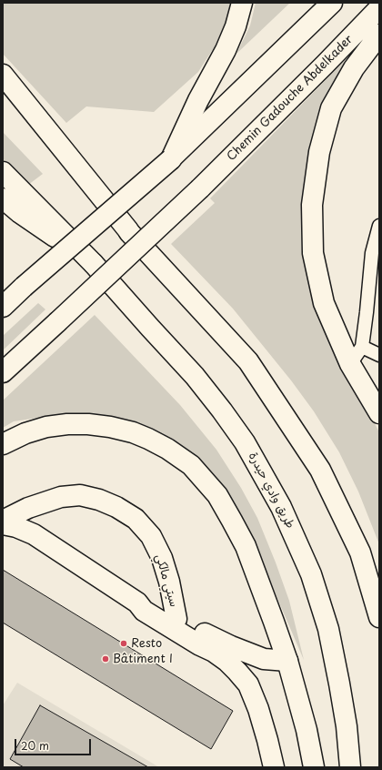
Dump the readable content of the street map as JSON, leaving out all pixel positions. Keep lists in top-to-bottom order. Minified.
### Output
{"streets":{"main road":["Chemin Gadouche Abdelkader","طريق وادي حيدرة","سيتي مالكي"]},"places":["Resto","Bâtiment I"],"scale_bar":"20 m"}
